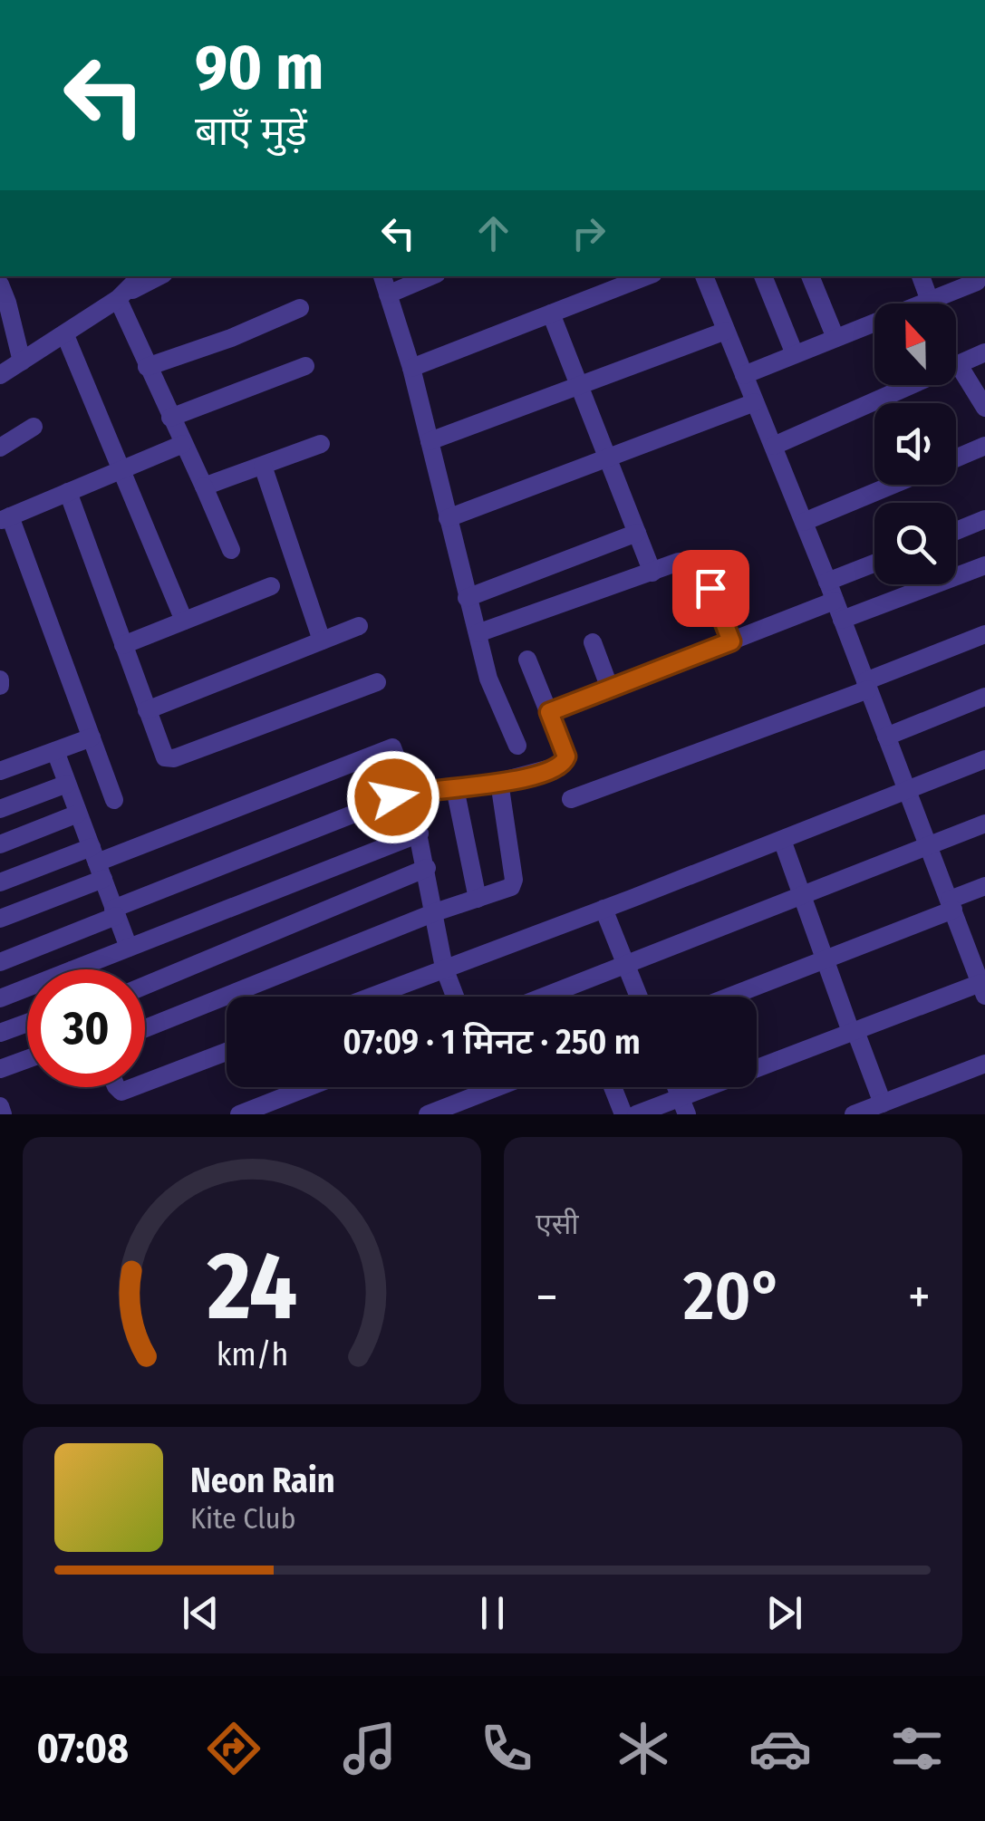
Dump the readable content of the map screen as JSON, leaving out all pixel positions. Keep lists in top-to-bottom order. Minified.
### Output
{"north":"top","page":{"turn":["90 m","बाएँ मुड़ें"],"limit":"30","trip":"07:09 · 1 मिनट · 250 m","tile":"एसी","heat":["−","20°","+"],"song":["Neon Rain","Kite Club"],"tabs":"07:08","gauge":["24","km/h"]}}
